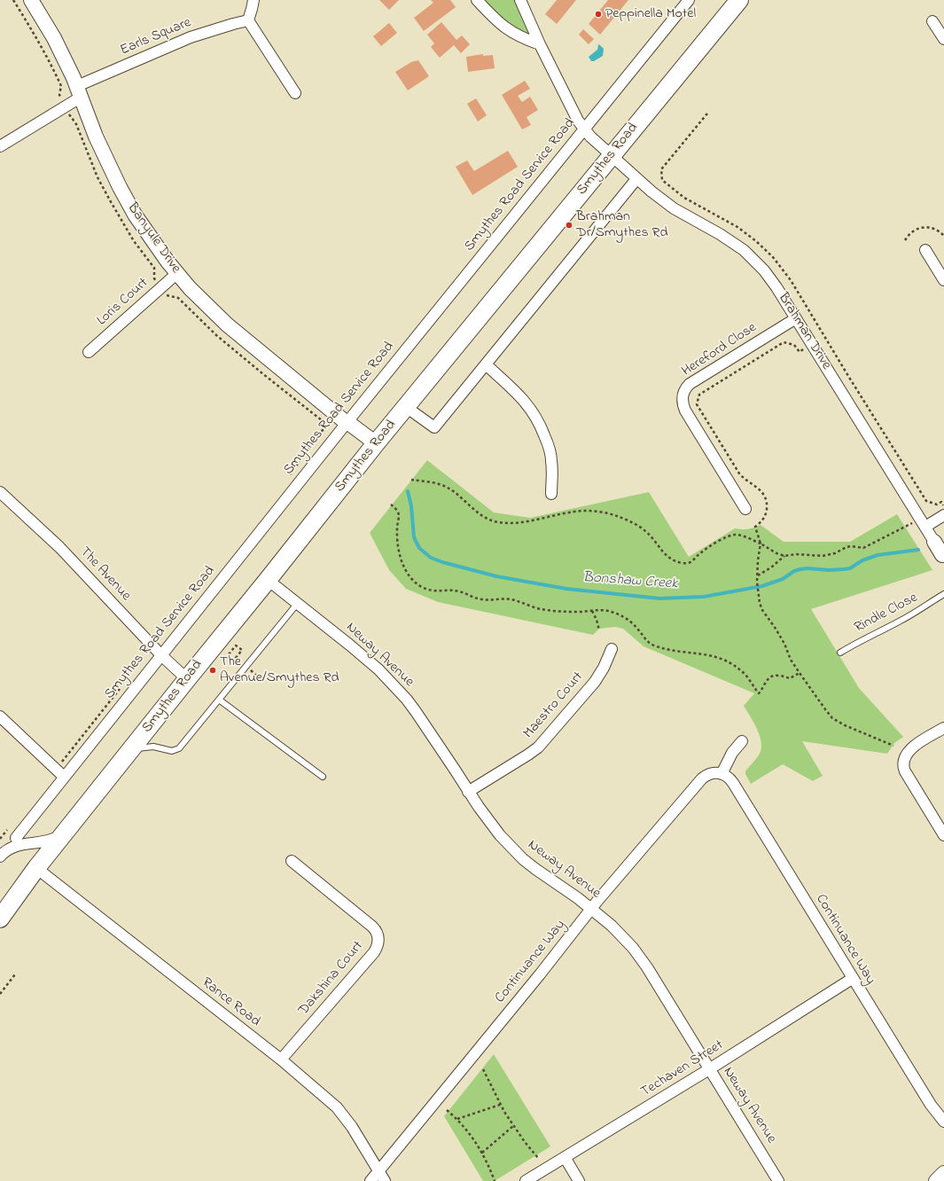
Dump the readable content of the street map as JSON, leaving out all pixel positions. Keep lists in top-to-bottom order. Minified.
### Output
{"streets":{"main road":["Smythes Road"],"street":["Earls Square","Smythes Road Service Road","Banyule Drive","Loris Court","Brahman Drive","Hereford Close","The Avenue","Neway Avenue","Maestro Court","Continuance Way","Dakshina Court","Rance Road","Techaven Street"],"lane":["Rindle Close"]},"crossings":[["Earls Square","Banyule Drive"],["Smythes Road","Banyule Drive"],["Smythes Road","Brahman Drive"],["Smythes Road","The Avenue"],["Smythes Road","Neway Avenue"],["Smythes Road","Rance Road"],["Smythes Road Service Road","Banyule Drive"],["Smythes Road Service Road","Brahman Drive"],["Smythes Road Service Road","The Avenue"],["Banyule Drive","Loris Court"],["Brahman Drive","Hereford Close"],["Neway Avenue","Maestro Court"],["Neway Avenue","Continuance Way"],["Neway Avenue","Techaven Street"],["Continuance Way","Rance Road"],["Continuance Way","Techaven Street"],["Dakshina Court","Rance Road"]],"water":["Bonshaw Creek"],"places":["Peppinella Motel","Brahman Dr/Smythes Rd","The Avenue/Smythes Rd"]}
